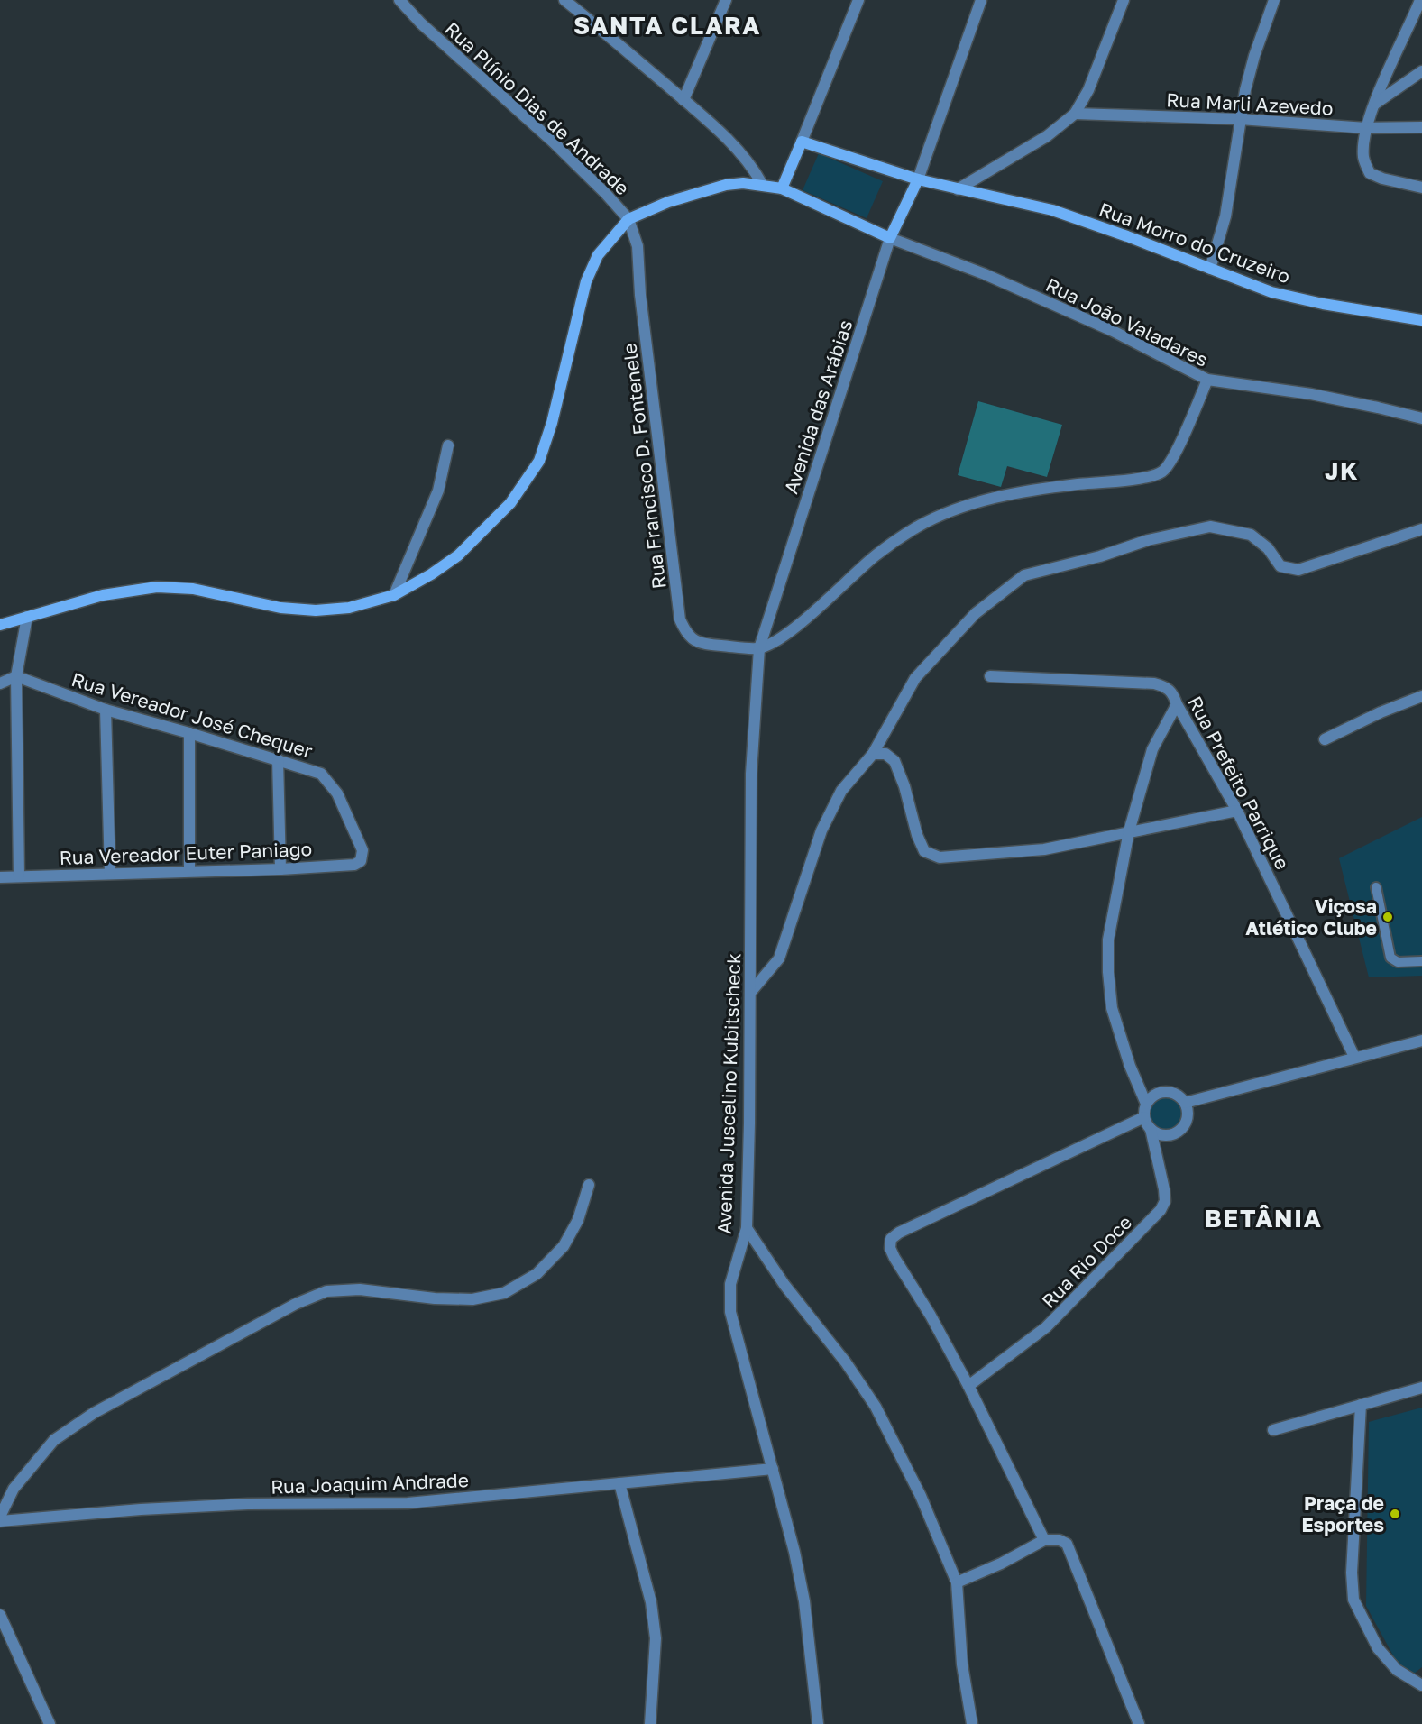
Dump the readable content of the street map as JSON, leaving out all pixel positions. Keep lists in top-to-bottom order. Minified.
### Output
{"streets":{"street":["Rua Marli Azevedo","Rua Plínio Dias de Andrade","Rua Morro do Cruzeiro","Rua João Valadares","Avenida das Arábias","Rua Francisco D. Fontenele","Rua Vereador José Chequer","Rua Prefeito Parrique","Rua Vereador Euter Paniago","Avenida Juscelino Kubitscheck","Rua Rio Doce","Rua Joaquim Andrade"]},"crossings":[["Rua Plínio Dias de Andrade","Rua Francisco D. Fontenele"],["Rua Morro do Cruzeiro","Avenida das Arábias"],["Rua João Valadares","Avenida das Arábias"],["Avenida das Arábias","Rua Francisco D. Fontenele"],["Avenida das Arábias","Avenida Juscelino Kubitscheck"],["Rua Francisco D. Fontenele","Avenida Juscelino Kubitscheck"],["Rua Vereador José Chequer","Rua Vereador Euter Paniago"],["Avenida Juscelino Kubitscheck","Rua Joaquim Andrade"]],"districts":["SANTA CLARA","JK","BETÂNIA"],"places":["Viçosa Atlético Clube","Praça de Esportes"]}
